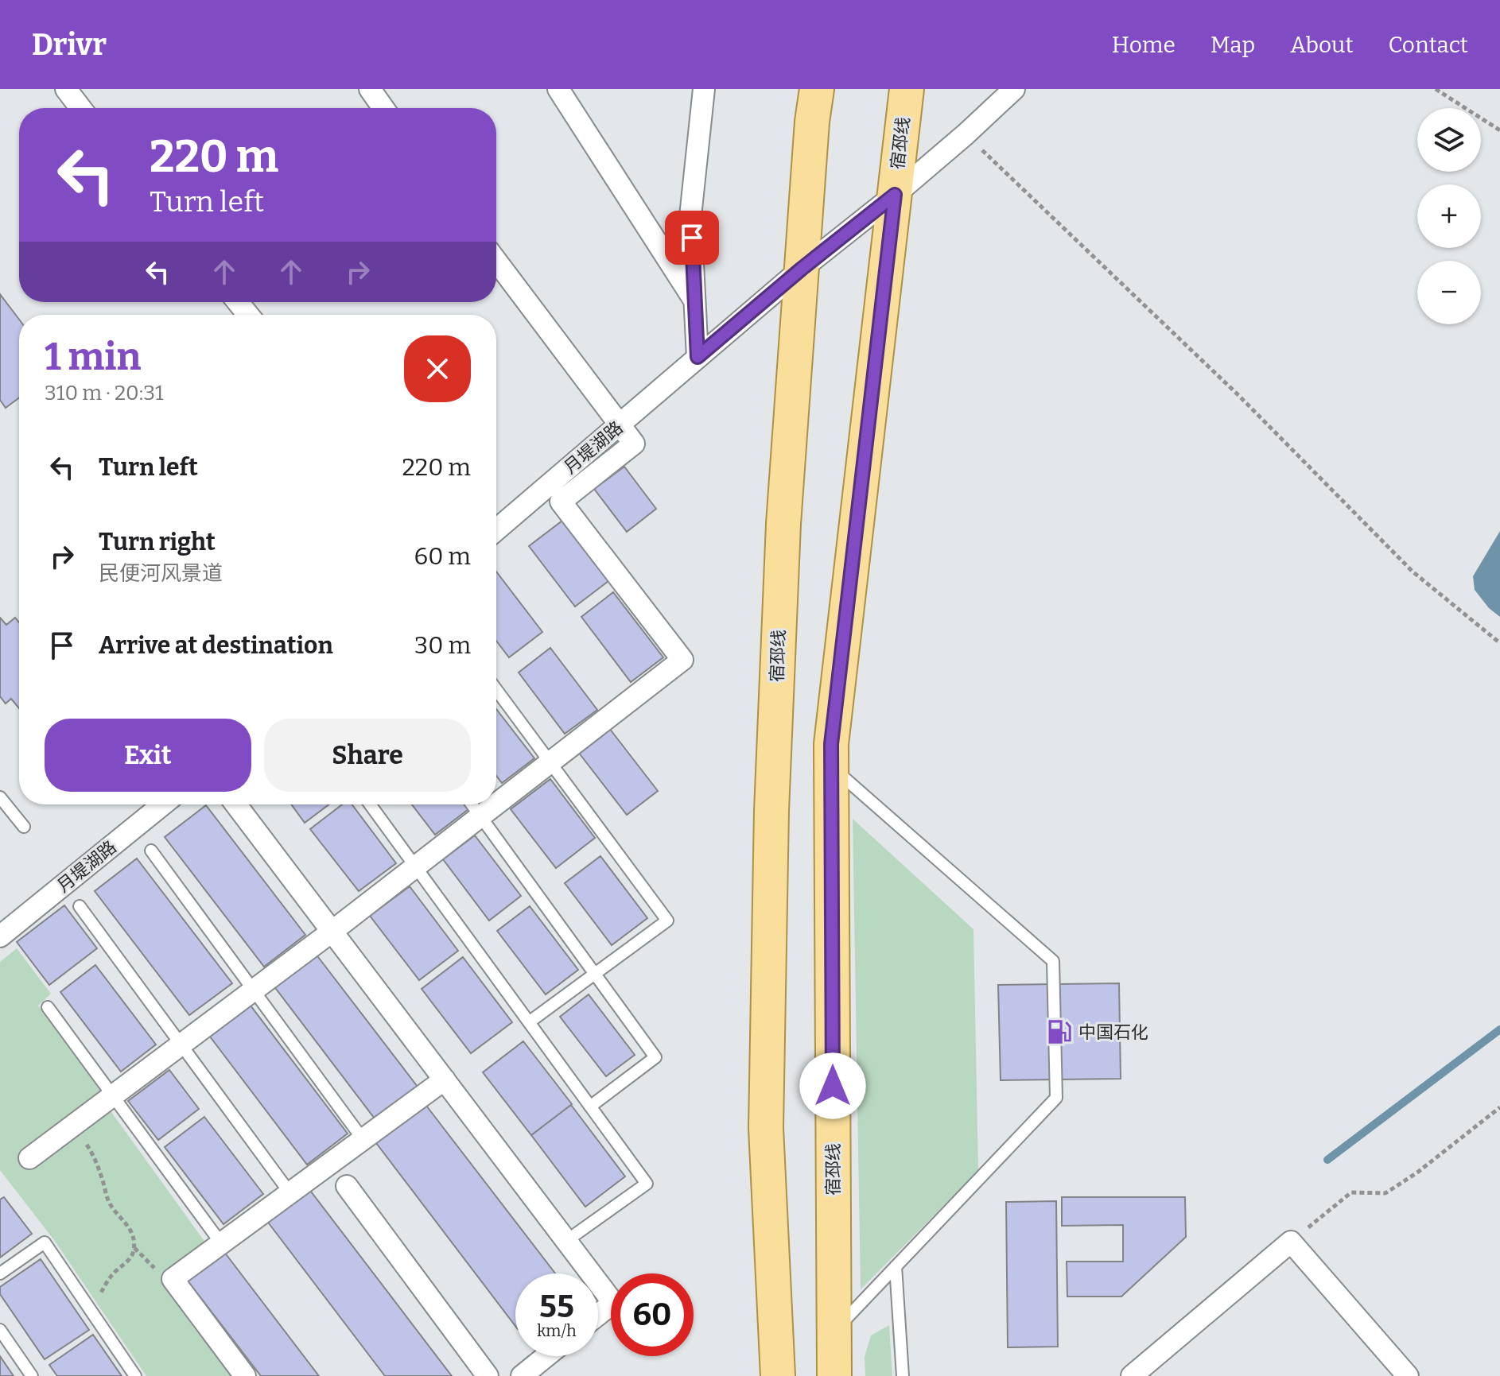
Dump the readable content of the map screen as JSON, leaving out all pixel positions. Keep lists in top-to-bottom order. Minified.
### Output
{"streets":{"main road":["宿邳线"],"street":["月堤湖路"]},"crossings":[["宿邳线","月堤湖路"]],"places":{"fuel station":["中国石化"]},"page":{"header":"Drivr","nav":["Home","Map","About","Contact"],"map_buttons":["+","−"],"turn":["220 m","Turn left"],"heading":["1 min","310 m · 20:31"],"list":[{"name":"Turn left","value":"220 m"},{"name":"Turn right","note":"民便河风景道","value":"60 m"},{"name":"Arrive at destination","value":"30 m"}],"buttons":["Exit","Share"],"speed":"55 km/h","limit":"60"}}
